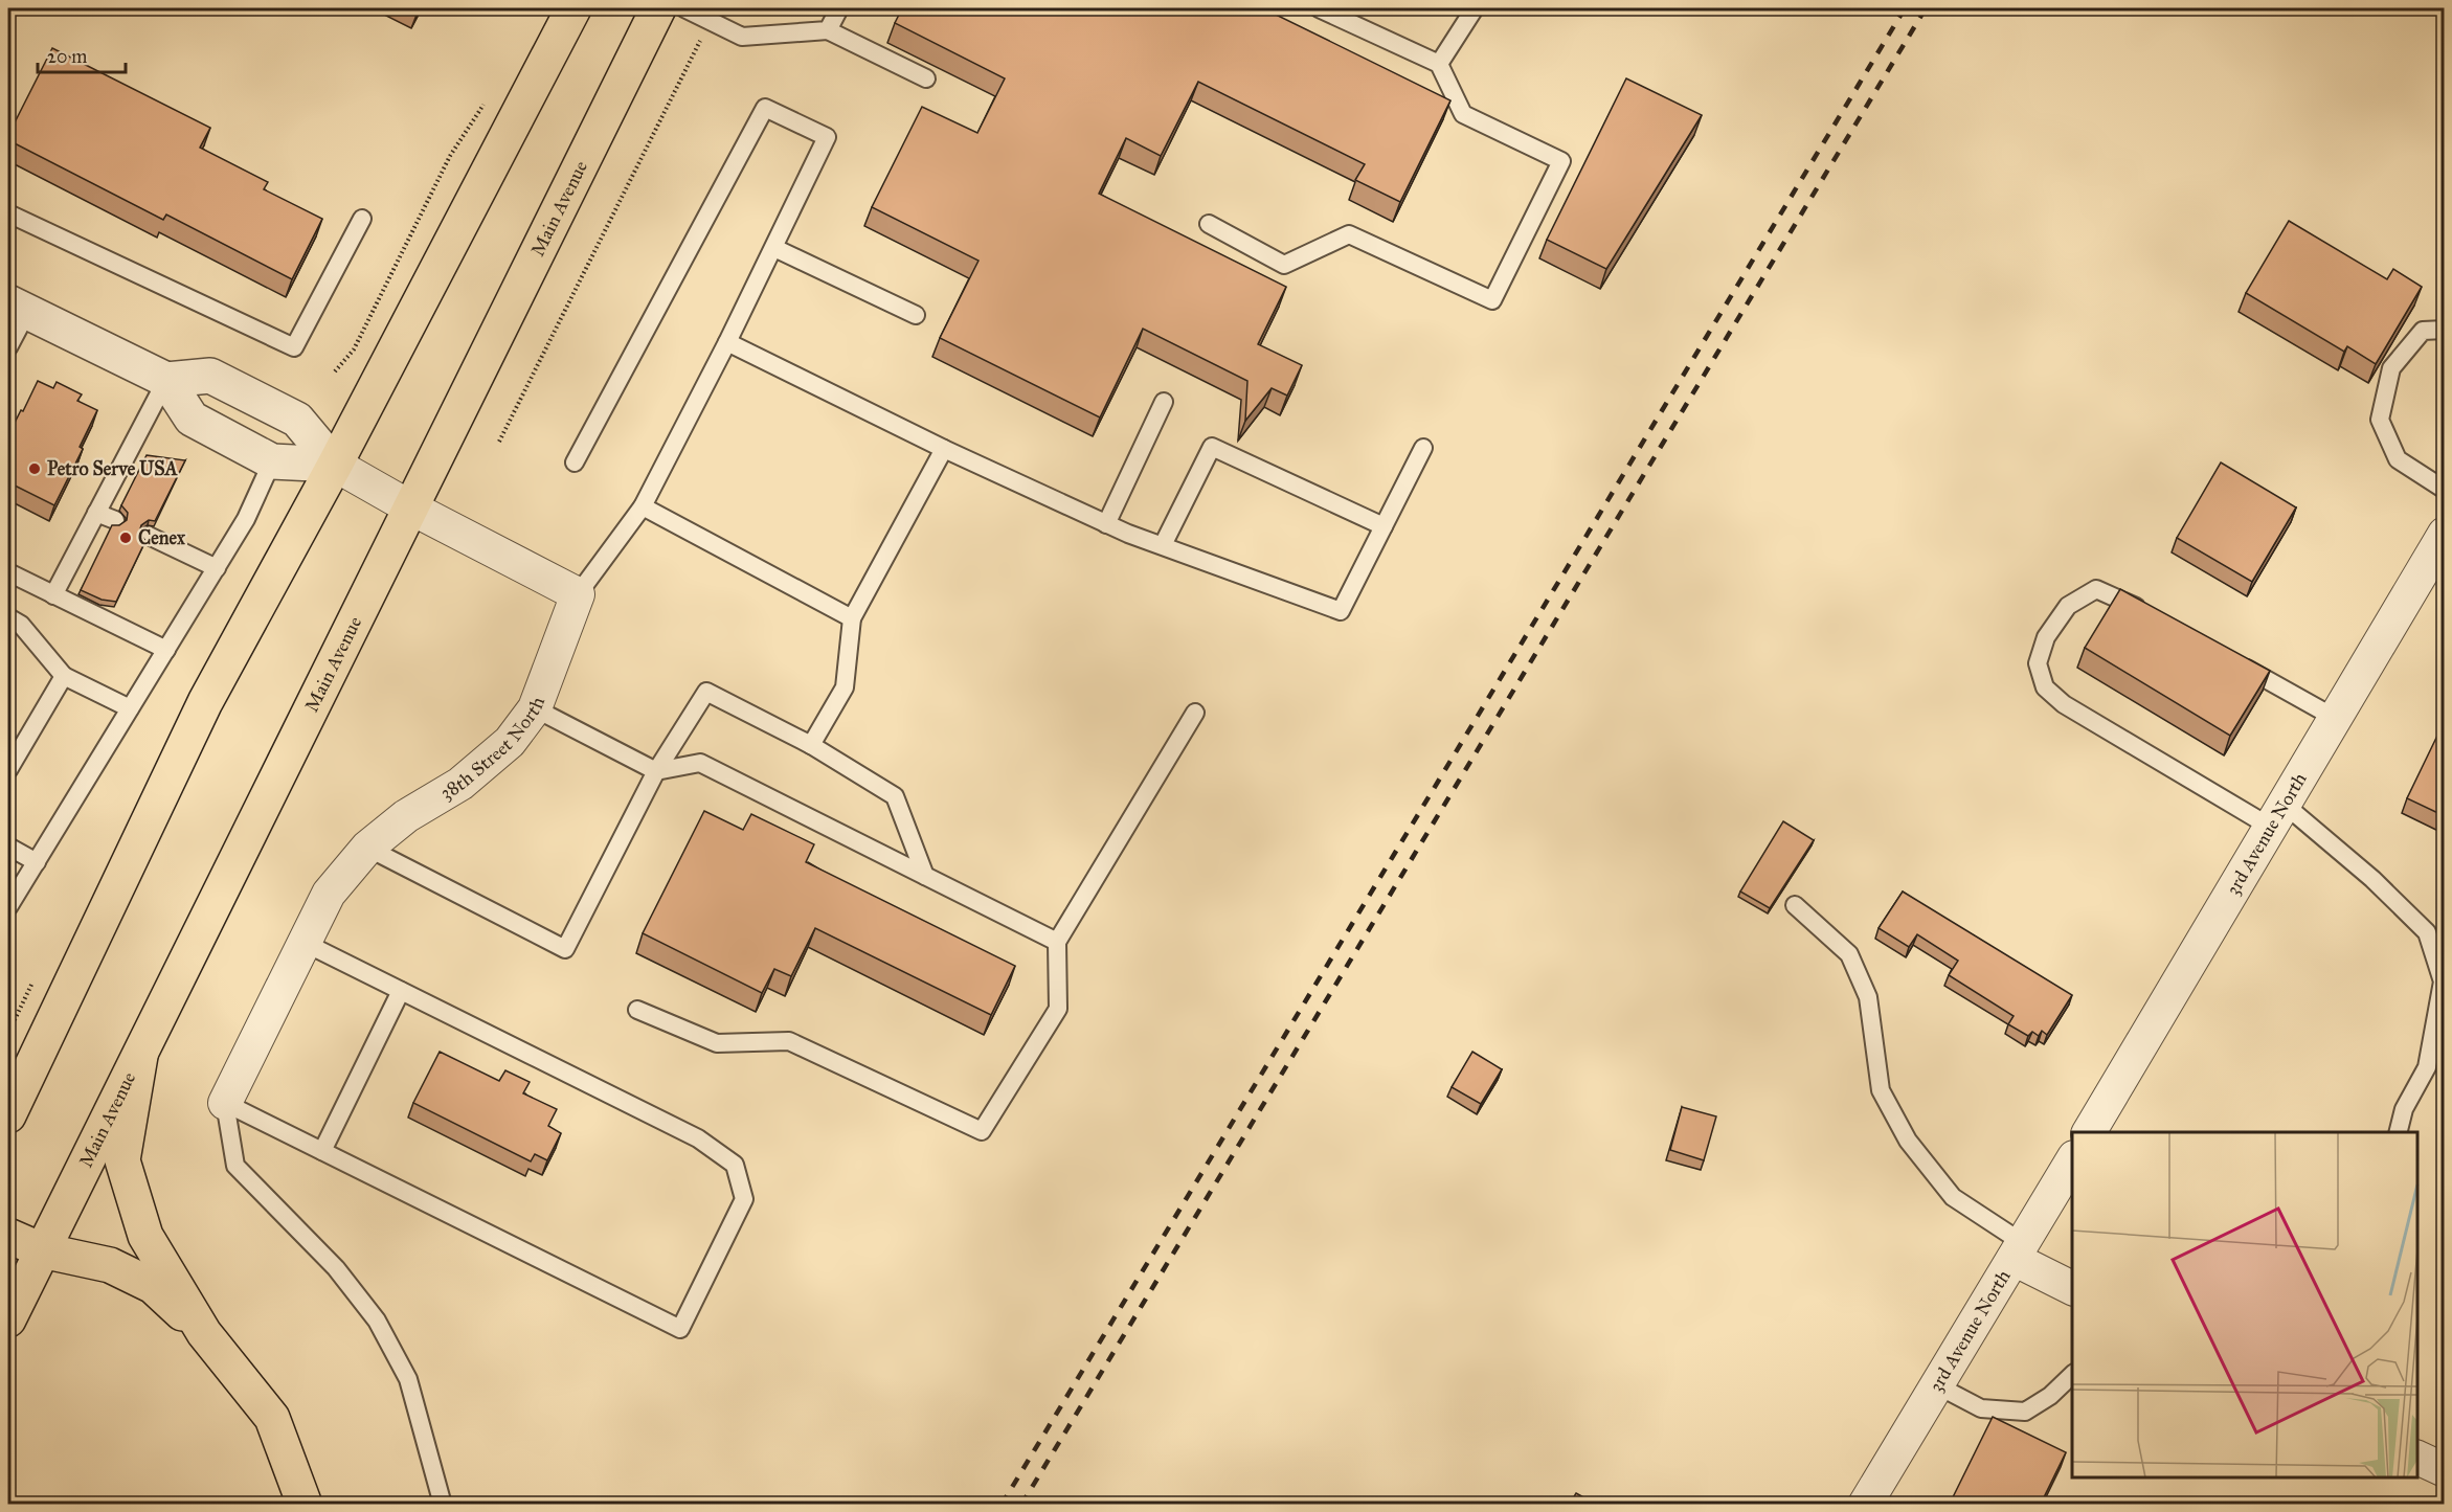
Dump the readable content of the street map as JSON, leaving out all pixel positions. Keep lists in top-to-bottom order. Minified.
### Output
{"streets":{"main road":["Main Avenue"],"street":["38th Street North","3rd Avenue North"]},"places":["Petro Serve USA","Cenex"],"scale_bar":"20 m"}
